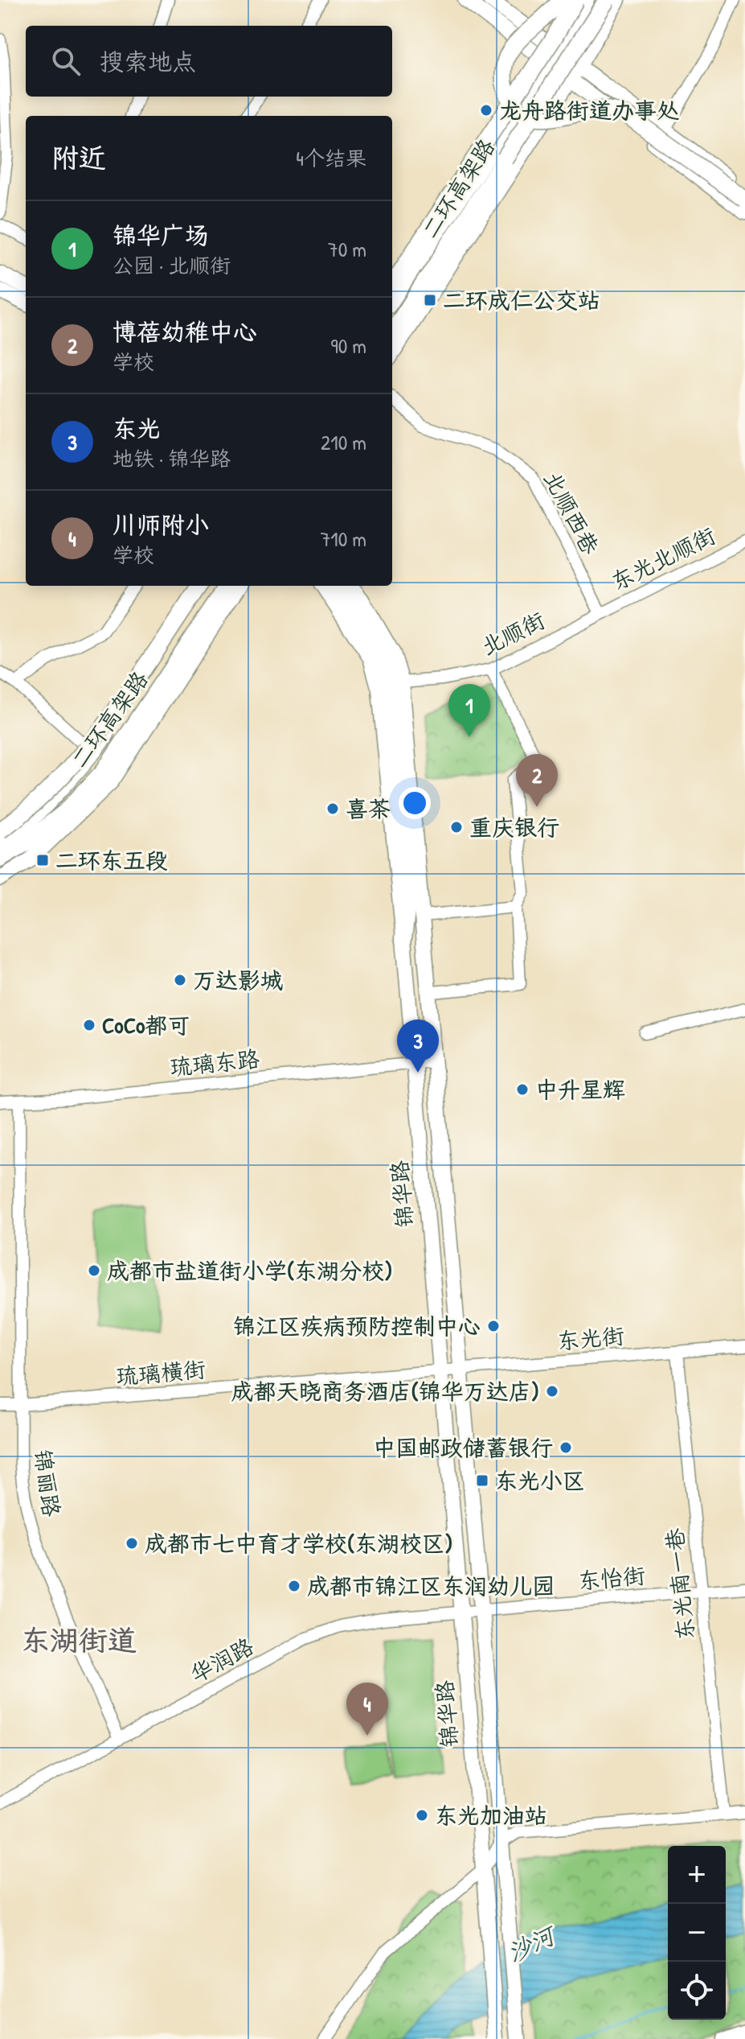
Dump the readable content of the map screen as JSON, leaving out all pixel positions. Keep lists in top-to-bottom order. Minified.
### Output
{"streets":{"highway":["二环高架路"],"main road":["锦华路"],"street":["北顺西巷","东光北顺街","北顺街","琉璃东路","东光街","琉璃横街","锦丽路","东怡街","东光南一巷","华润路"]},"crossings":[["北顺西巷","东光北顺街"],["北顺西巷","北顺街"],["东光北顺街","北顺街"],["北顺街","锦华路"],["琉璃东路","锦华路"],["琉璃东路","锦丽路"],["锦华路","东光街"],["锦华路","琉璃横街"],["锦华路","东怡街"],["锦华路","华润路"],["东光街","琉璃横街"],["东光街","东光南一巷"],["琉璃横街","锦丽路"],["锦丽路","华润路"],["东怡街","东光南一巷"],["东怡街","华润路"]],"districts":["东湖街道"],"water":["沙河"],"places":{"other":["龙舟路街道办事处","喜茶","重庆银行","万达影城","CoCo都可","中升星辉","成都市盐道街小学(东湖分校)","锦江区疾病预防控制中心","成都天晓商务酒店(锦华万达店)","中国邮政储蓄银行","成都市七中育才学校(东湖校区)","成都市锦江区东润幼儿园","东光加油站"],"transit":["二环成仁公交站","二环东五段","东光小区"]},"page":{"search":"搜索地点","heading":["附近","4个结果"],"list":[{"mark":"1","name":"锦华广场","note":"公园 · 北顺街","value":"70 m"},{"mark":"2","name":"博蓓幼稚中心","note":"学校","value":"90 m"},{"mark":"3","name":"东光","note":"地铁 · 锦华路","value":"210 m"},{"mark":"4","name":"川师附小","note":"学校","value":"710 m"}],"pins":["1","2","3","4"],"map_buttons":["+","−"]}}
